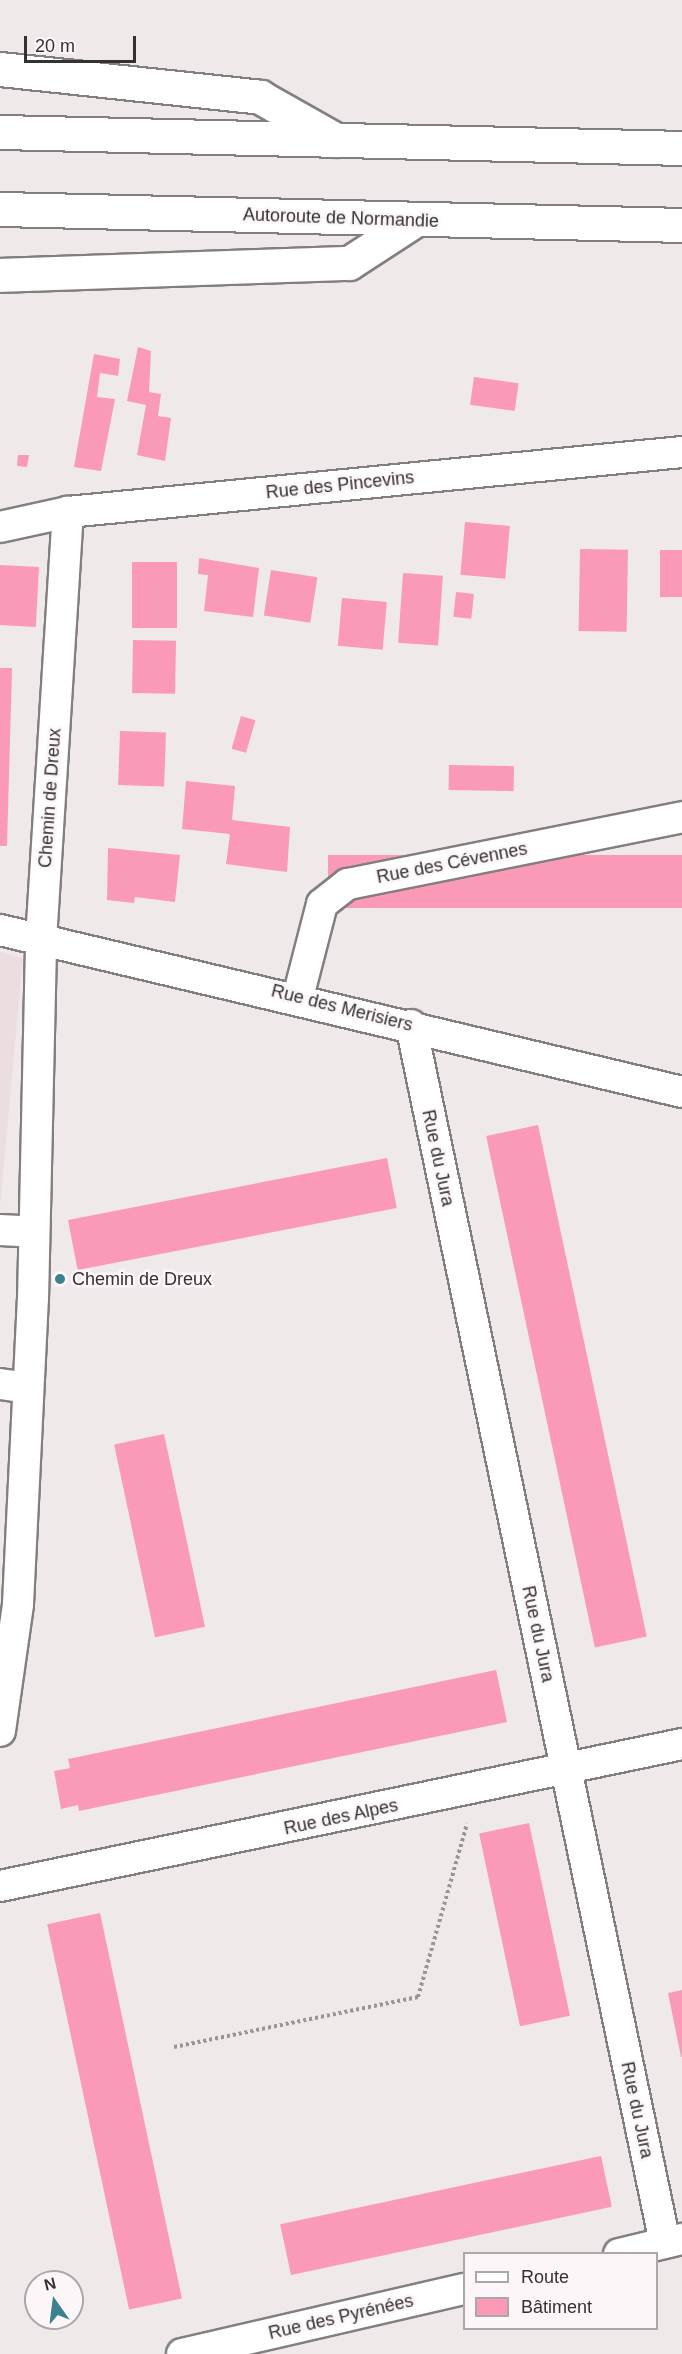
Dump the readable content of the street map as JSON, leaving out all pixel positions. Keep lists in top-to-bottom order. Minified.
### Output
{"streets":{"highway":["Autoroute de Normandie"],"street":["Rue des Pincevins","Chemin de Dreux","Rue des Cévennes","Rue des Merisiers","Rue du Jura","Rue des Alpes","Rue des Pyrénées"]},"crossings":[["Rue des Pincevins","Chemin de Dreux"],["Chemin de Dreux","Rue des Merisiers"],["Rue des Cévennes","Rue des Merisiers"],["Rue des Merisiers","Rue du Jura"],["Rue du Jura","Rue des Alpes"]],"places":["Chemin de Dreux"],"legend":["Route","Bâtiment"],"scale_bar":"20 m","north":"top"}
